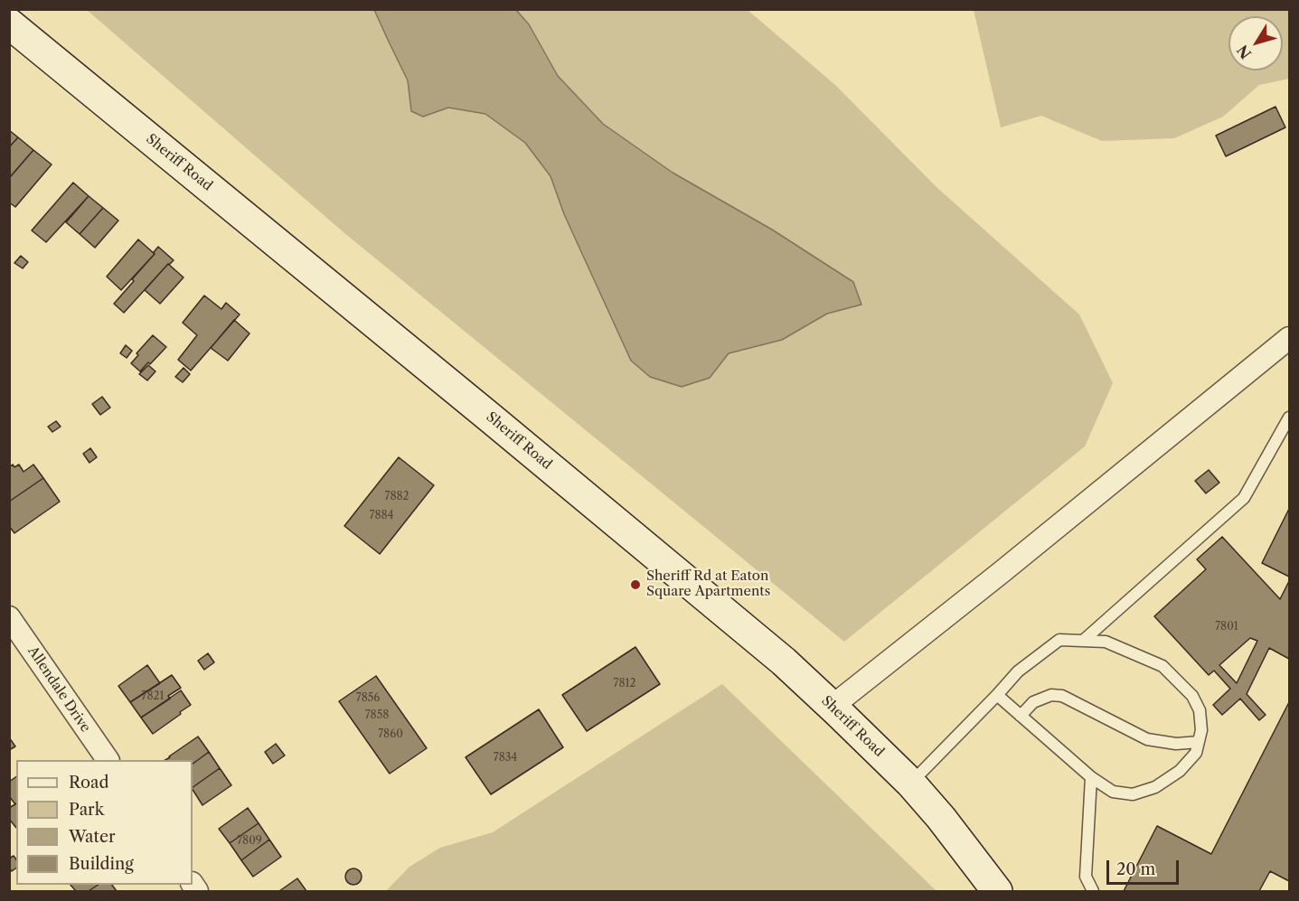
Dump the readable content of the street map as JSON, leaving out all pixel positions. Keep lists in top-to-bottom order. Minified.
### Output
{"streets":{"main road":["Sheriff Road"],"street":["Allendale Drive"]},"places":["Sheriff Rd at Eaton Square Apartments"],"house_numbers":["7882","7884","7801","7812","7821","7856","7858","7860","7834","7809"],"legend":["Road","Park","Water","Building"],"scale_bar":"20 m","north":"bottom left"}
